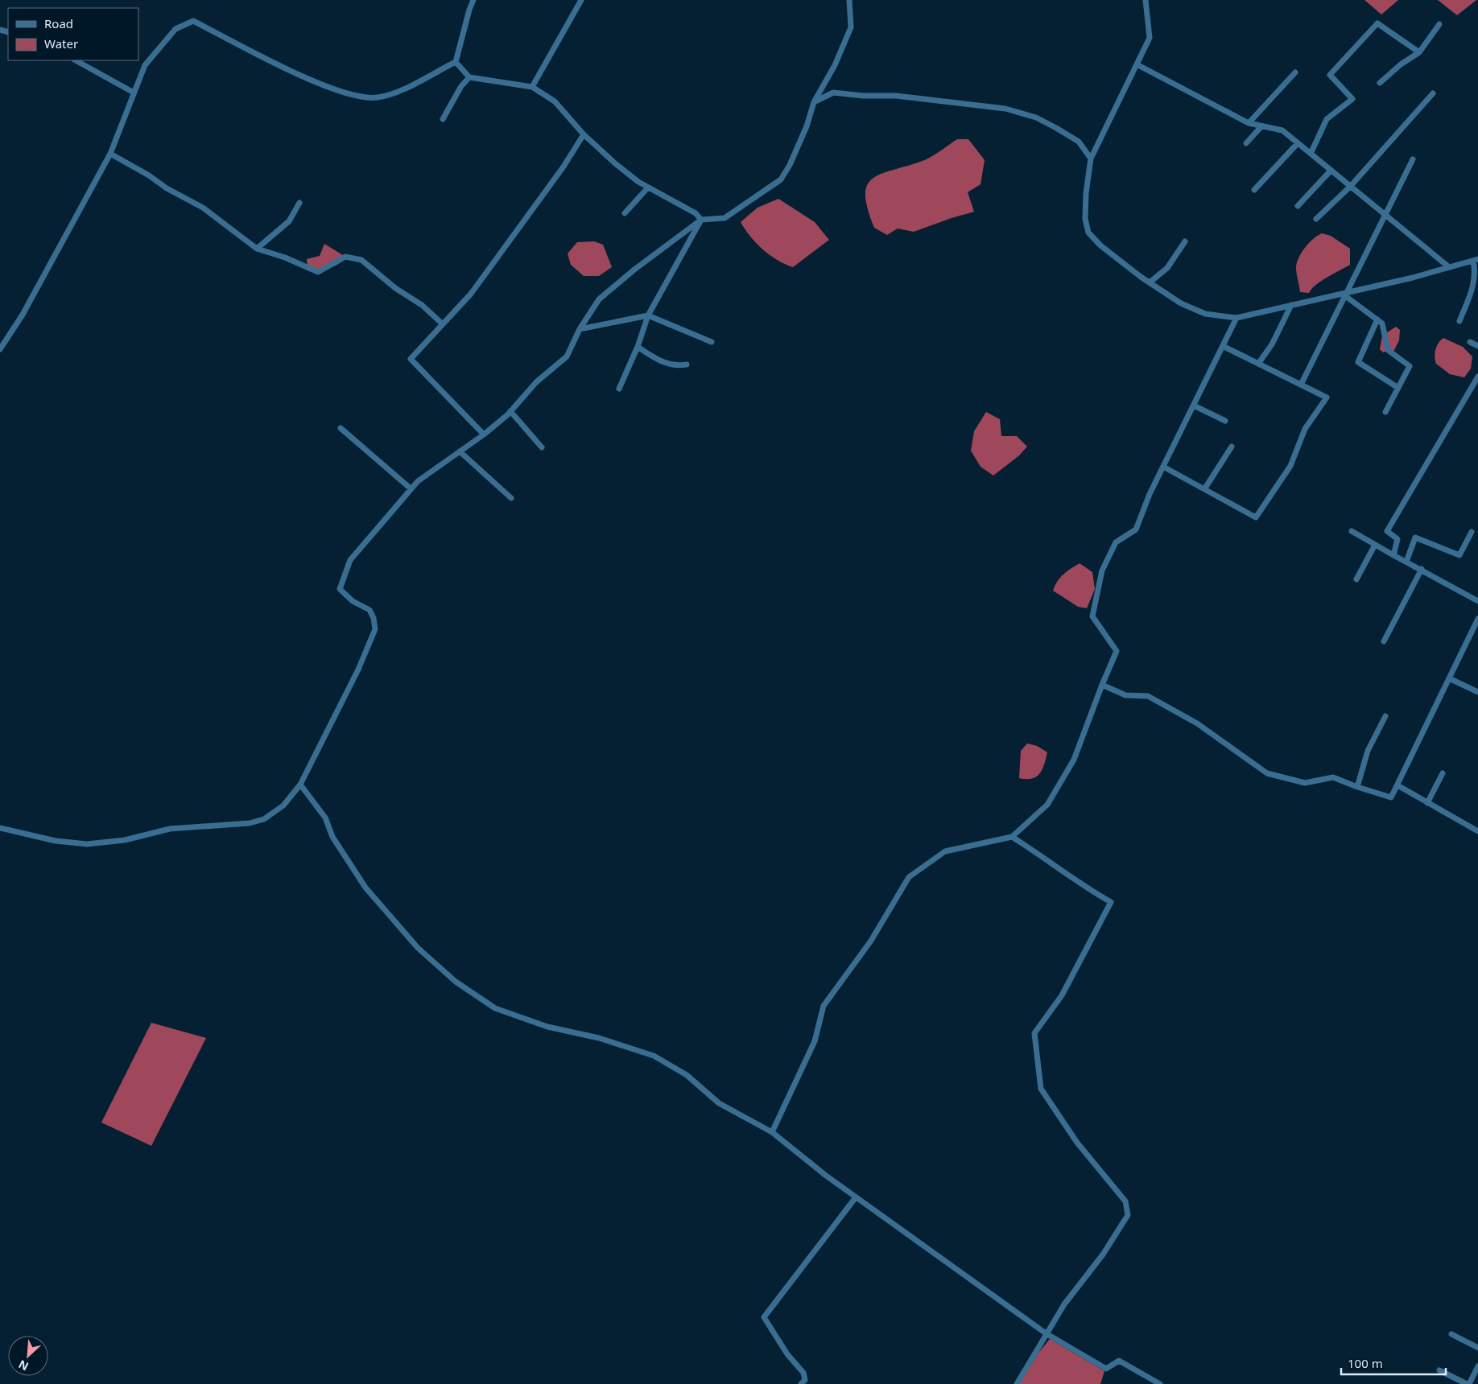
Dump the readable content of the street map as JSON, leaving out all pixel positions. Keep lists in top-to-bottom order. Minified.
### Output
{"legend":["Road","Water"],"scale_bar":"100 m","north":"bottom left"}
